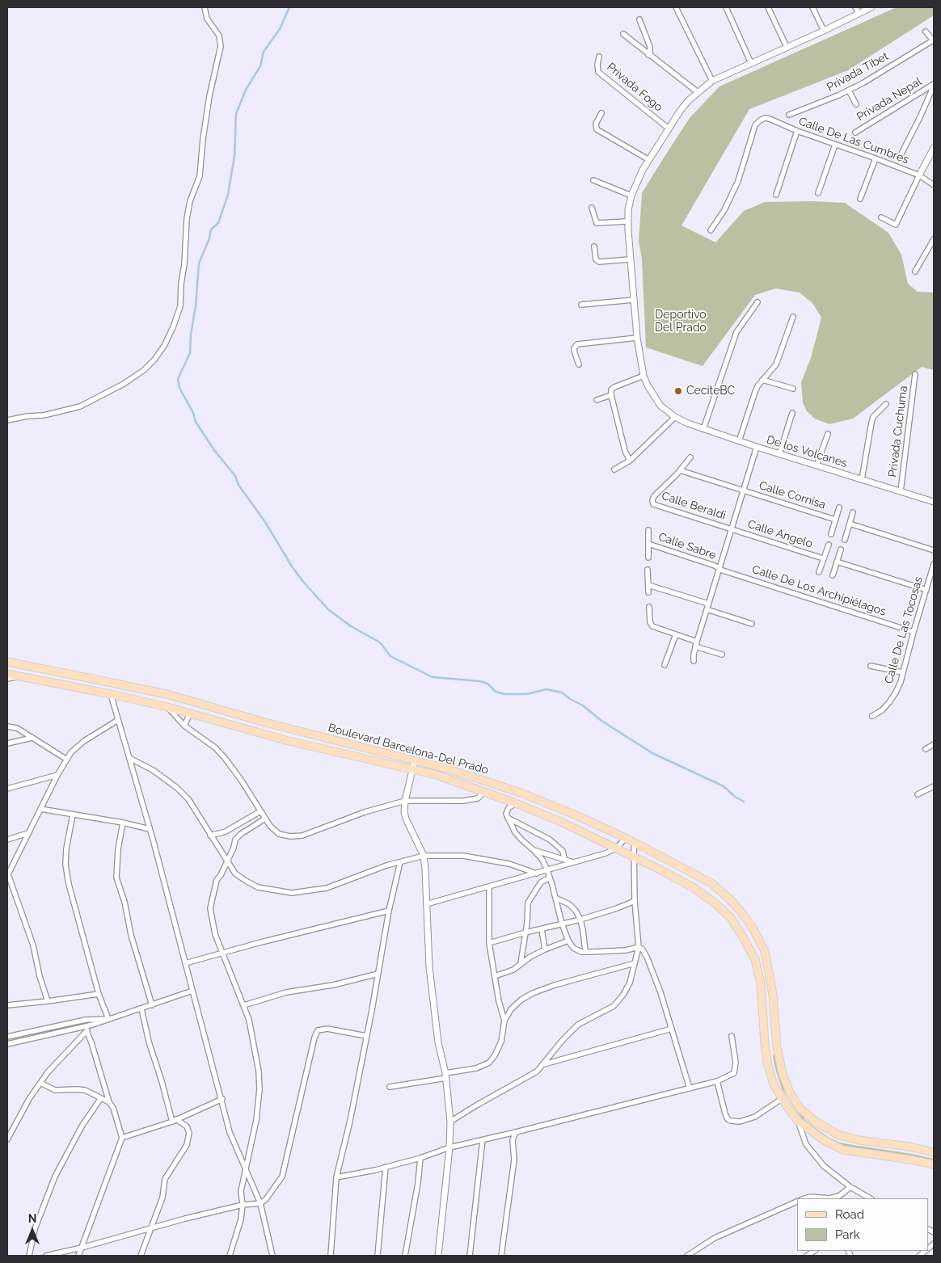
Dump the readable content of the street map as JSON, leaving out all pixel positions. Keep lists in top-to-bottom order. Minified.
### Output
{"streets":{"main road":["Boulevard Barcelona-Del Prado"],"street":["Privada Tibet","Privada Fogo","Privada Nepal","Calle De Las Cumbres","Privada Cuchuma","De los Volcanes","Calle Cornisa","Calle Beraldi","Calle Angelo","Calle Sabre","Calle De Los Archipiélagos","Calle De Las Tocosas"]},"crossings":[["Privada Fogo","De los Volcanes"],["Privada Cuchuma","De los Volcanes"],["Calle Cornisa","Calle Beraldi"],["Calle Beraldi","Calle Angelo"],["Calle Sabre","Calle De Los Archipiélagos"],["Calle De Los Archipiélagos","Calle De Las Tocosas"]],"parks":["Deportivo Del Prado"],"places":["CeciteBC"],"legend":["Road","Park"],"north":"top"}
